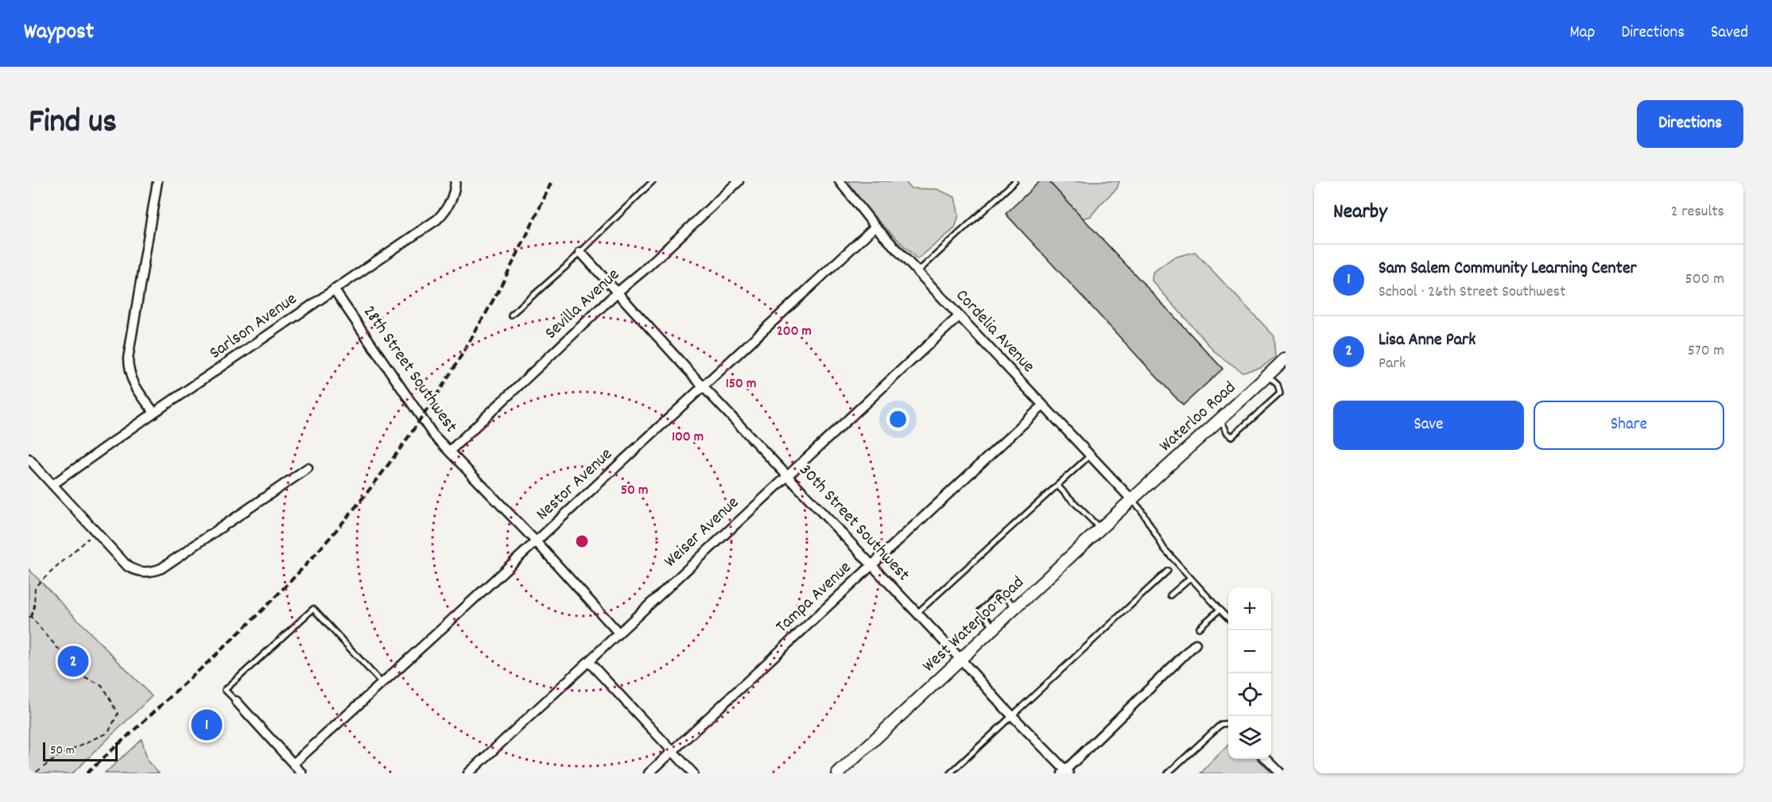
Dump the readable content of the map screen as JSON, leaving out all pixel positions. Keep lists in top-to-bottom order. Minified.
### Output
{"streets":{"main road":["Waterloo Road","West Waterloo Road"],"street":["Sevilla Avenue","Sarlson Avenue","Cordelia Avenue","28th Street Southwest","Nestor Avenue","30th Street Southwest","Weiser Avenue","Tampa Avenue"]},"crossings":[["Sevilla Avenue","28th Street Southwest"],["Sevilla Avenue","30th Street Southwest"],["Sarlson Avenue","28th Street Southwest"],["Cordelia Avenue","Waterloo Road"],["Cordelia Avenue","Nestor Avenue"],["Cordelia Avenue","Weiser Avenue"],["Cordelia Avenue","Tampa Avenue"],["Cordelia Avenue","West Waterloo Road"],["28th Street Southwest","Nestor Avenue"],["28th Street Southwest","Weiser Avenue"],["Waterloo Road","West Waterloo Road"],["Nestor Avenue","30th Street Southwest"],["30th Street Southwest","Weiser Avenue"],["30th Street Southwest","Tampa Avenue"],["30th Street Southwest","West Waterloo Road"]],"scale_bar":"50 m","page":{"header":"Waypost","nav":["Map","Directions","Saved"],"title":"Find us","buttons":["Directions",["Save","Share"]],"heading":["Nearby","2 results"],"list":[{"mark":"1","name":"Sam Salem Community Learning Center","note":"School · 26th Street Southwest","value":"500 m"},{"mark":"2","name":"Lisa Anne Park","note":"Park","value":"570 m"}],"map_buttons":["+","−"],"pins":["2","1"],"scale":"50 m"},"rings":["200 m","150 m","100 m","50 m"]}
